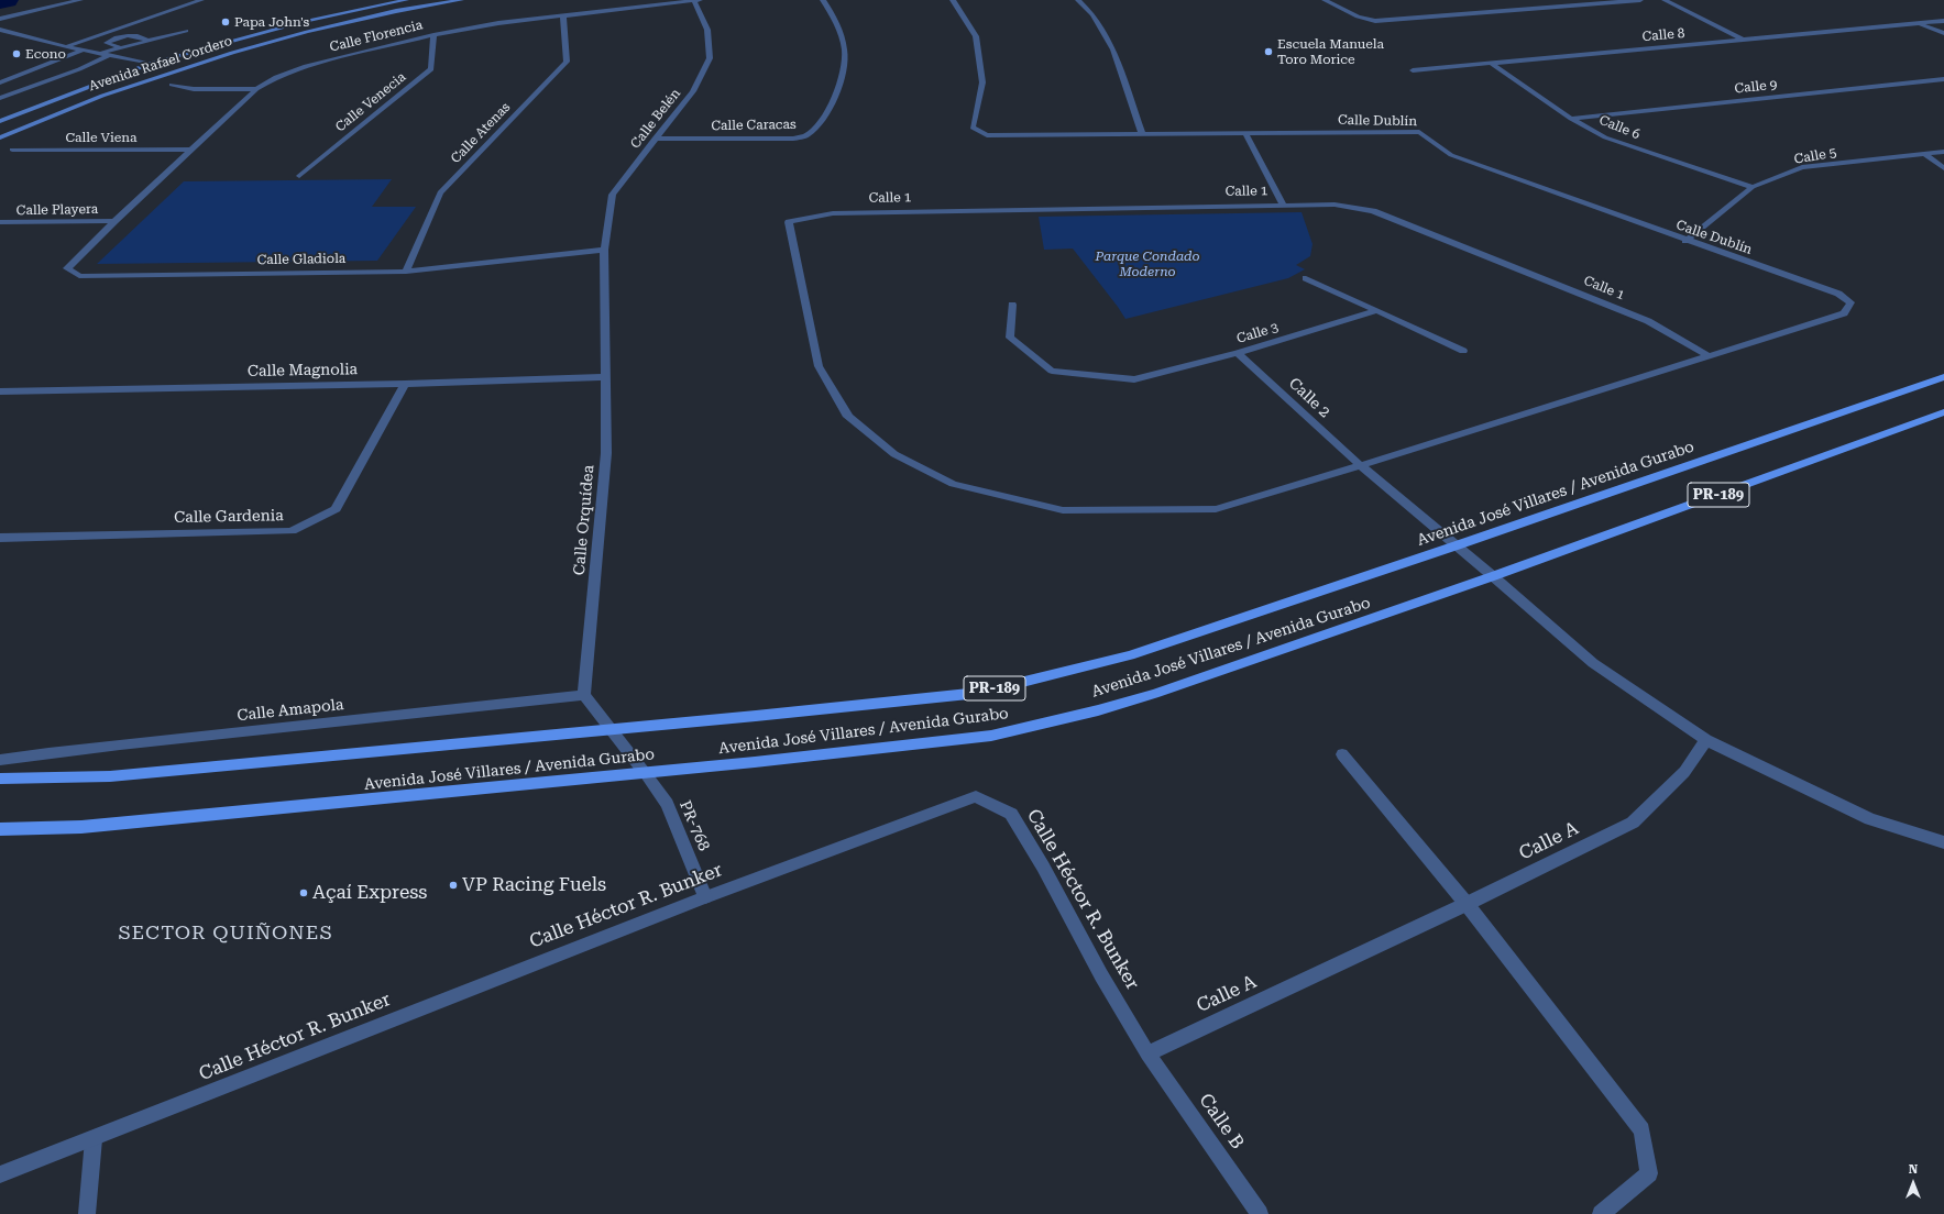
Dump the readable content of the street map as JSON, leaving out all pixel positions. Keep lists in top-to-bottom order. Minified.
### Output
{"streets":{"main road":["Avenida Rafael Cordero","Avenida José Villares / Avenida Gurabo","PR-189"],"street":["Calle 8","Calle Florencia","Calle 9","Calle Venecia","Calle Belén","Calle Dublín","Calle Caracas","Calle 6","Calle Atenas","Calle Viena","Calle 5","Calle 1","Calle Playera","Calle Gladiola","Calle 3","Calle Magnolia","Calle 2","Calle Gardenia","Calle Orquídea","Calle Amapola","PR-768","Calle A","Calle Héctor R. Bunker","Calle B"]},"crossings":[["Calle 8","Calle 6"],["Calle Florencia","Calle Venecia"],["Calle Florencia","Calle Belén"],["Calle Florencia","Calle Atenas"],["Calle Florencia","Calle Viena"],["Calle Florencia","Calle Playera"],["Calle Florencia","Calle Gladiola"],["Calle 9","Calle 6"],["Calle Belén","Calle Caracas"],["Calle Belén","Calle Gladiola"],["Calle Belén","Calle Orquídea"],["Calle Dublín","Calle 5"],["Calle Dublín","Calle 1"],["Calle 6","Calle 5"],["Calle Atenas","Calle Gladiola"],["Calle 1","Calle 2"],["Calle Playera","Calle Gladiola"],["Calle Gladiola","Calle Orquídea"],["Calle 3","Calle 2"],["Calle Magnolia","Calle Gardenia"],["Calle Magnolia","Calle Orquídea"],["Avenida José Villares / Avenida Gurabo","PR-768"],["Calle Orquídea","Calle Amapola"],["PR-768","Calle Héctor R. Bunker"],["Calle A","Calle Héctor R. Bunker"],["Calle A","Calle B"],["Calle Héctor R. Bunker","Calle B"]],"districts":["SECTOR QUIÑONES"],"parks":["Parque Condado Moderno"],"places":["Papa John's","Escuela Manuela Toro Morice","Econo","VP Racing Fuels","Açaí Express"],"north":"top"}
